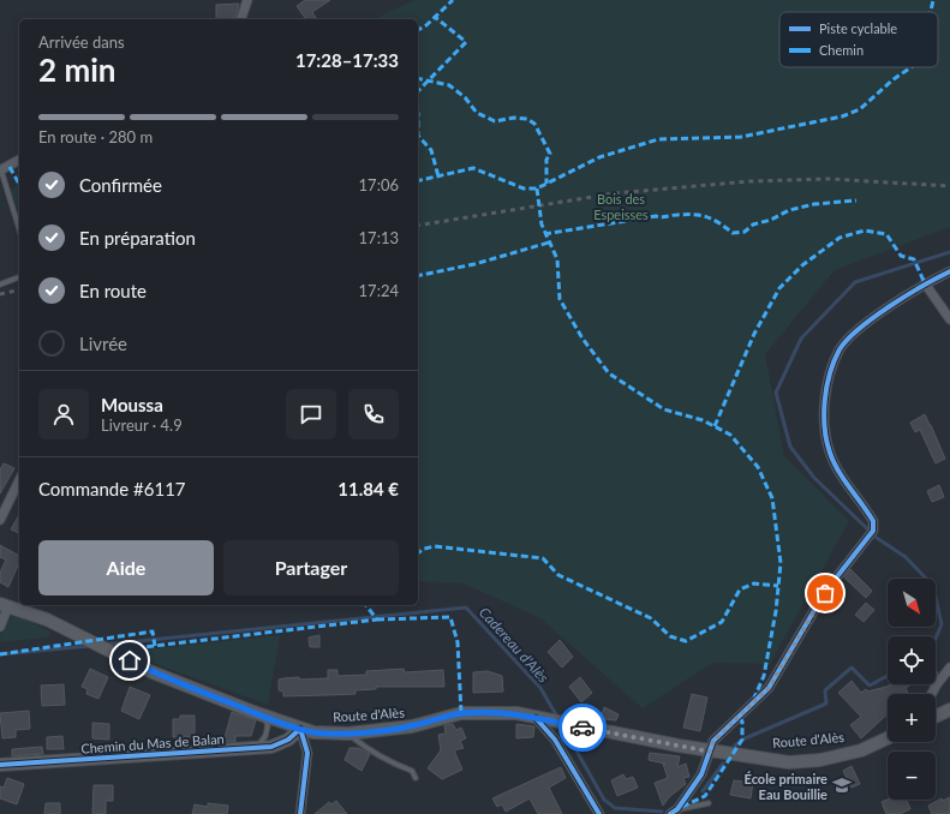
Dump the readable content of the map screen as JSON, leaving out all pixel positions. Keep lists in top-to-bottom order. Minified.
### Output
{"streets":{"main road":["Route d'Alès","Chemin du Mas de Balan"]},"crossings":[["Route d'Alès","Chemin du Mas de Balan"]],"water":["Cadereau d'Alès"],"parks":["Bois des Espeisses"],"places":{"school or university":["École primaire Eau Bouillie"]},"legend":["Piste cyclable","Chemin"],"north":"bottom right","page":{"heading":["2 min","Arrivée dans","17:28–17:33"],"panel":["Moussa","Livreur · 4.9","Commande #6117","11.84 €"],"bar":"En route · 280 m","list":[["Confirmée","17:06"],["En préparation","17:13"],["En route","17:24"],"Livrée"],"buttons":["Aide","Partager"],"map_buttons":["+","−"]}}
